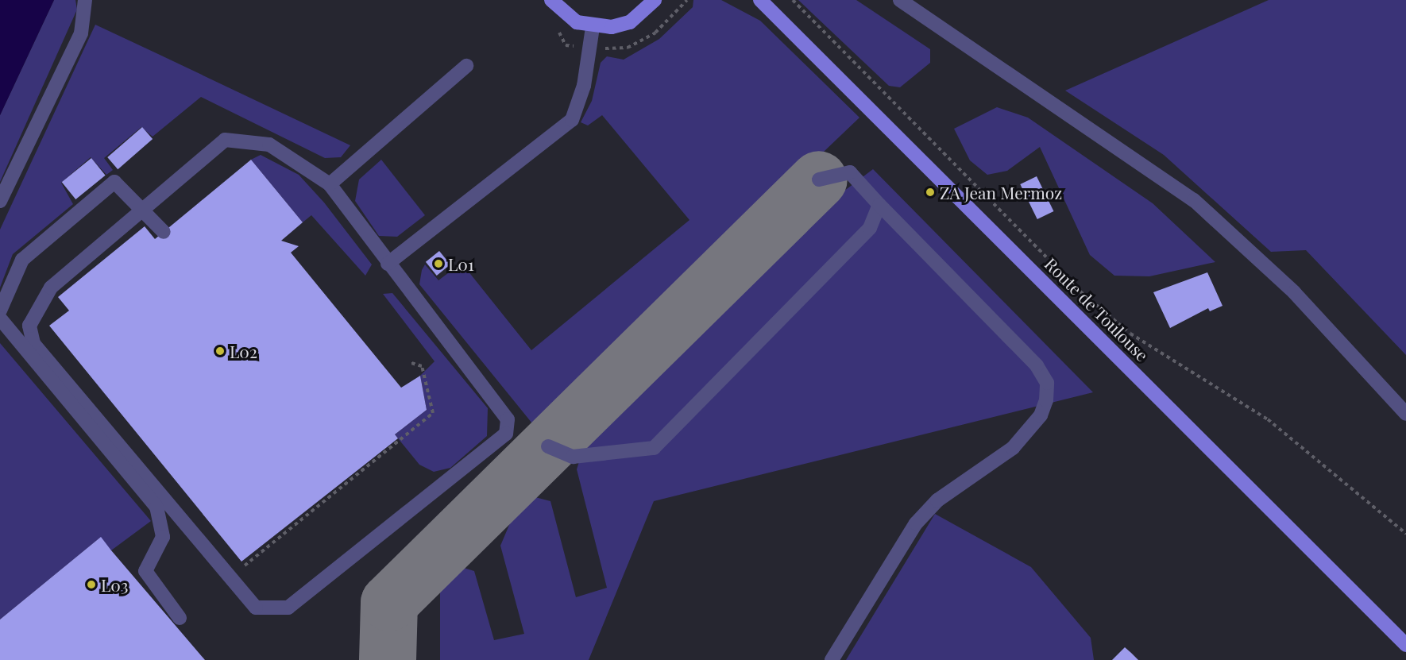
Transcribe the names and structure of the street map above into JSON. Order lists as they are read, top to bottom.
{
  "streets": {
    "main road": ["Route de Toulouse"]
  },
  "places": [
    "ZA Jean Mermoz",
    "L01",
    "L02",
    "L03"
  ]
}
